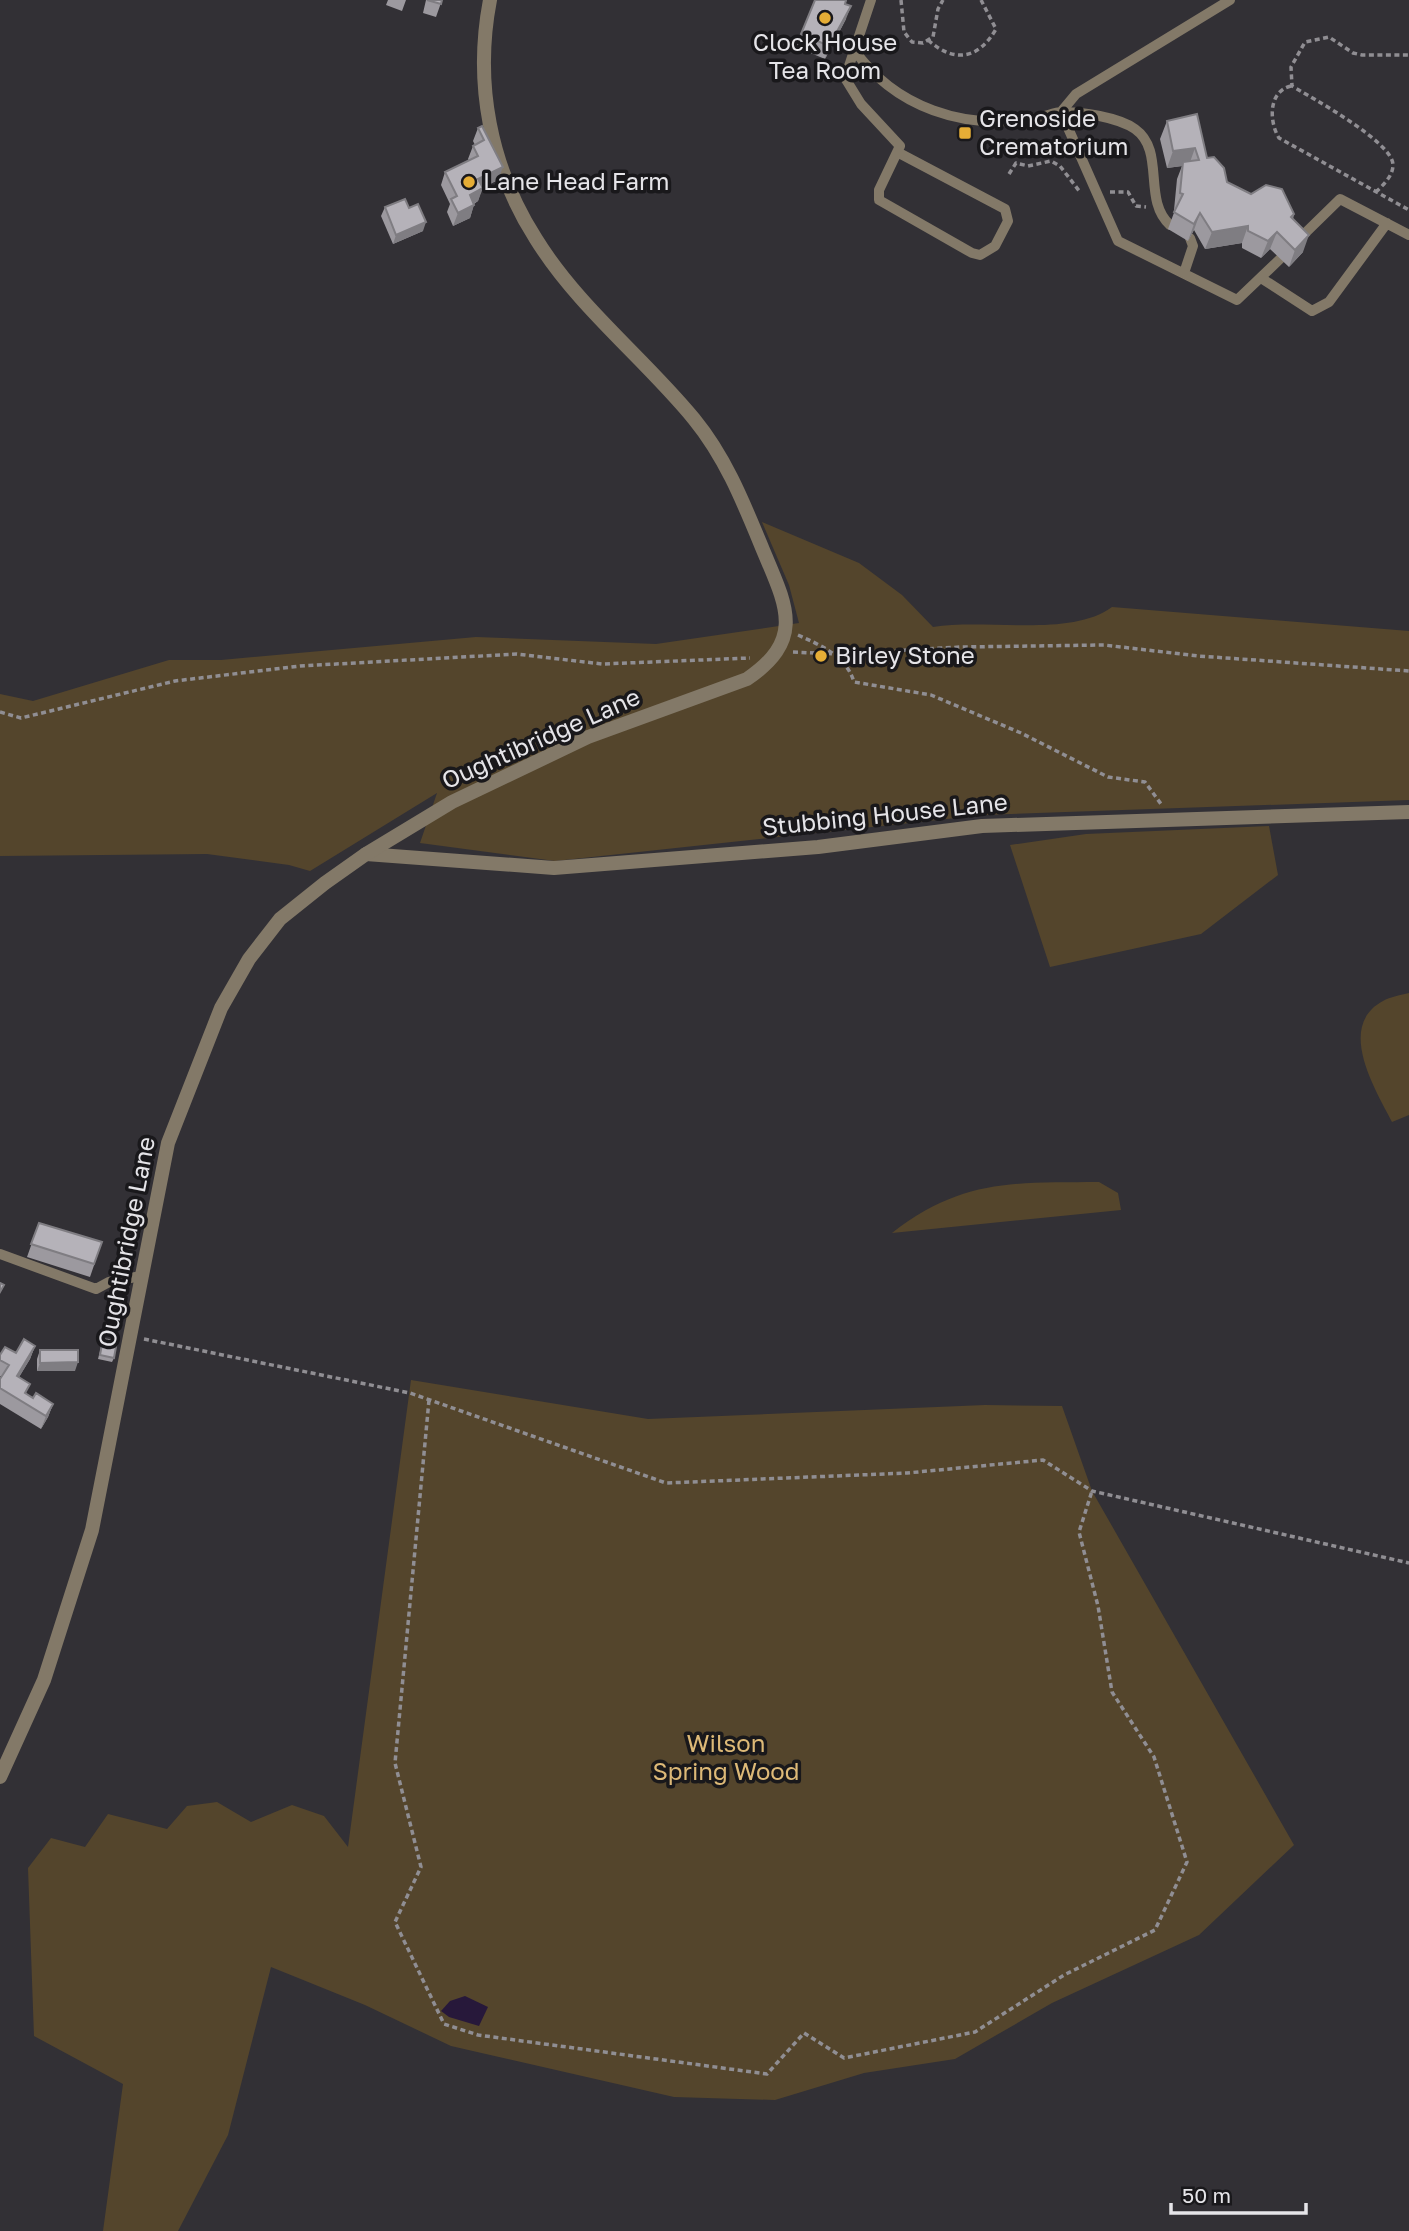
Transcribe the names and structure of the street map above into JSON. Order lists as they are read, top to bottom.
{
  "streets": {
    "street": ["Oughtibridge Lane", "Stubbing House Lane"]
  },
  "crossings": [
    ["Oughtibridge Lane", "Stubbing House Lane"]
  ],
  "parks": ["Wilson Spring Wood"],
  "places": {
    "other": ["Clock House Tea Room", "Lane Head Farm", "Birley Stone"],
    "transit": ["Grenoside Crematorium"]
  },
  "scale_bar": "50 m"
}
